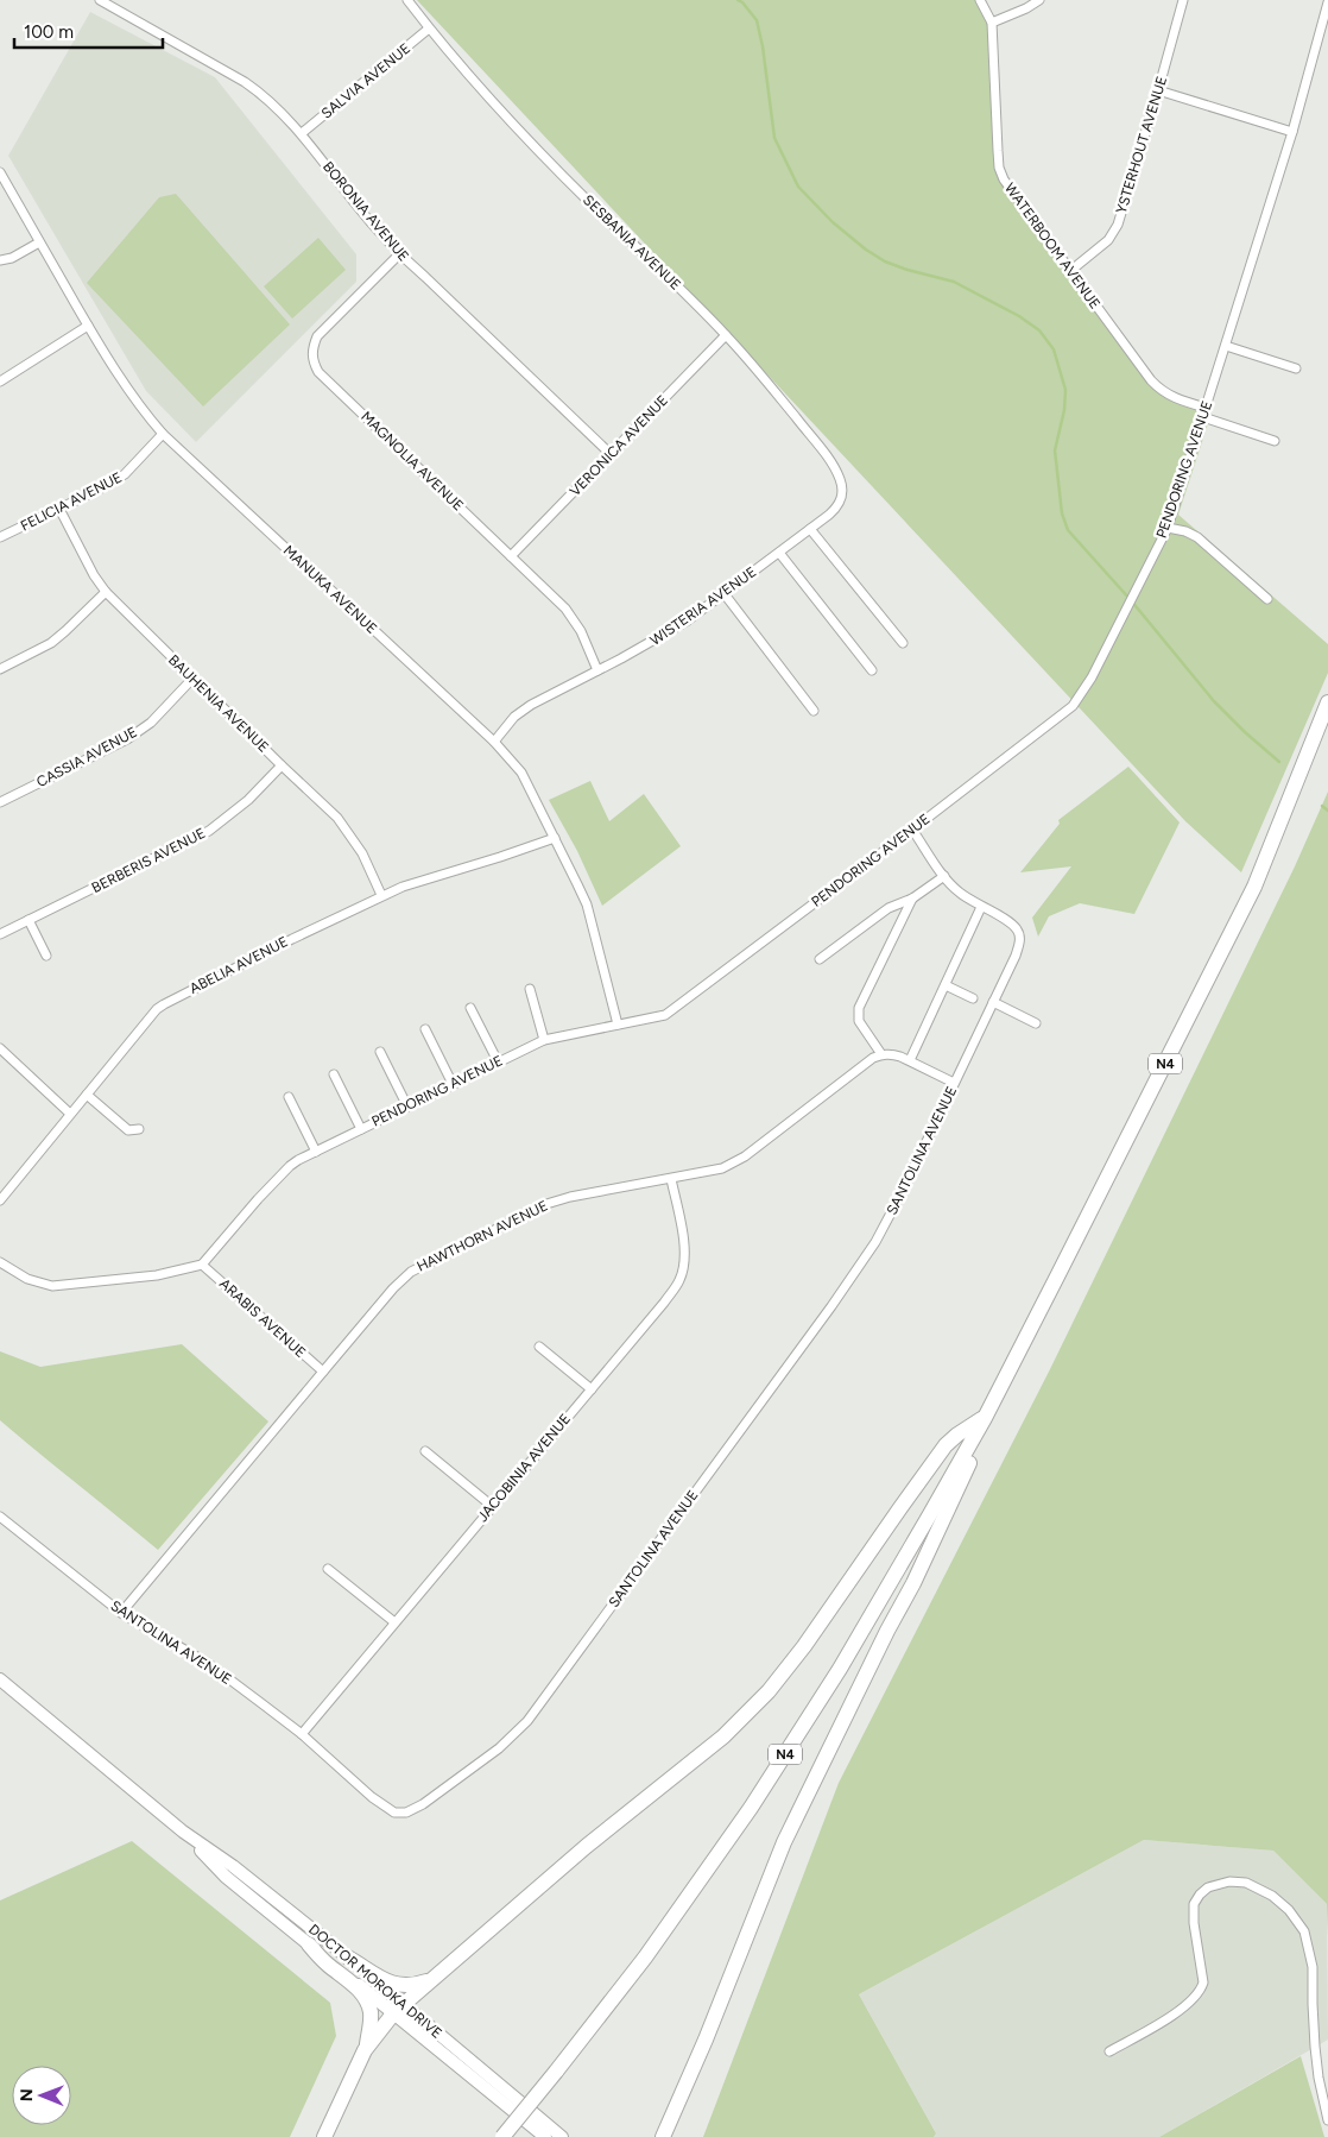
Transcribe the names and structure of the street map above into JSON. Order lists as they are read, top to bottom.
{
  "streets": {
    "highway": ["N4"],
    "main road": ["DOCTOR MOROKA DRIVE"],
    "street": [
      "SALVIA AVENUE",
      "YSTERHOUT AVENUE",
      "BORONIA AVENUE",
      "SESBANIA AVENUE",
      "WATERBOOM AVENUE",
      "VERONICA AVENUE",
      "MAGNOLIA AVENUE",
      "PENDORING AVENUE",
      "FELICIA AVENUE",
      "MANUKA AVENUE",
      "WISTERIA AVENUE",
      "BAUHENIA AVENUE",
      "CASSIA AVENUE",
      "BERBERIS AVENUE",
      "ABELIA AVENUE",
      "SANTOLINA AVENUE",
      "HAWTHORN AVENUE",
      "ARABIS AVENUE",
      "JACOBINIA AVENUE"
    ]
  },
  "crossings": [
    ["SALVIA AVENUE", "BORONIA AVENUE"],
    ["SALVIA AVENUE", "SESBANIA AVENUE"],
    ["YSTERHOUT AVENUE", "WATERBOOM AVENUE"],
    ["BORONIA AVENUE", "VERONICA AVENUE"],
    ["BORONIA AVENUE", "MAGNOLIA AVENUE"],
    ["SESBANIA AVENUE", "VERONICA AVENUE"],
    ["SESBANIA AVENUE", "WISTERIA AVENUE"],
    ["WATERBOOM AVENUE", "PENDORING AVENUE"],
    ["VERONICA AVENUE", "MAGNOLIA AVENUE"],
    ["MAGNOLIA AVENUE", "WISTERIA AVENUE"],
    ["PENDORING AVENUE", "MANUKA AVENUE"],
    ["PENDORING AVENUE", "SANTOLINA AVENUE"],
    ["PENDORING AVENUE", "ARABIS AVENUE"],
    ["FELICIA AVENUE", "MANUKA AVENUE"],
    ["FELICIA AVENUE", "BAUHENIA AVENUE"],
    ["MANUKA AVENUE", "WISTERIA AVENUE"],
    ["MANUKA AVENUE", "ABELIA AVENUE"],
    ["BAUHENIA AVENUE", "CASSIA AVENUE"],
    ["BAUHENIA AVENUE", "BERBERIS AVENUE"],
    ["BAUHENIA AVENUE", "ABELIA AVENUE"],
    ["SANTOLINA AVENUE", "HAWTHORN AVENUE"],
    ["SANTOLINA AVENUE", "JACOBINIA AVENUE"],
    ["HAWTHORN AVENUE", "ARABIS AVENUE"],
    ["HAWTHORN AVENUE", "JACOBINIA AVENUE"]
  ],
  "scale_bar": "100 m",
  "north": "left"
}
